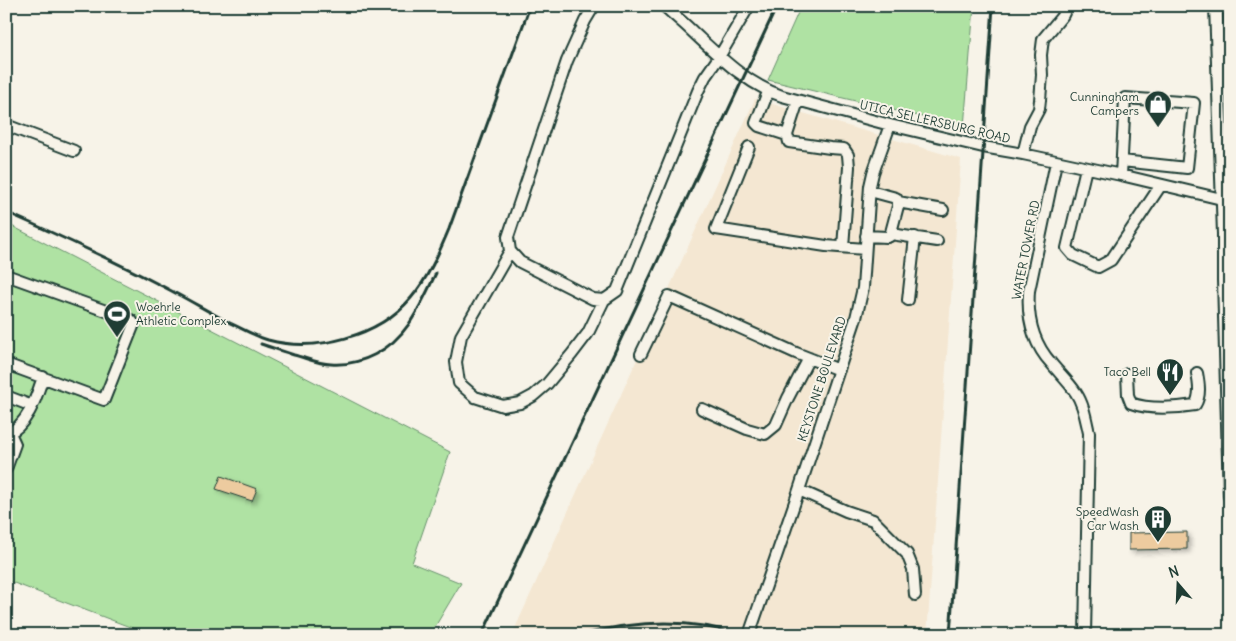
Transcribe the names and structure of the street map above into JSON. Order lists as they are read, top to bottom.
{
  "streets": {
    "street": ["UTICA SELLERSBURG ROAD", "WATER TOWER RD", "KEYSTONE BOULEVARD"]
  },
  "crossings": [
    ["UTICA SELLERSBURG ROAD", "WATER TOWER RD"],
    ["UTICA SELLERSBURG ROAD", "KEYSTONE BOULEVARD"]
  ],
  "places": {
    "shop": ["Cunningham Campers"],
    "sports": ["Woehrle Athletic Complex"],
    "restaurant": ["Taco Bell"],
    "building": ["SpeedWash Car Wash"]
  },
  "north": "top"
}
